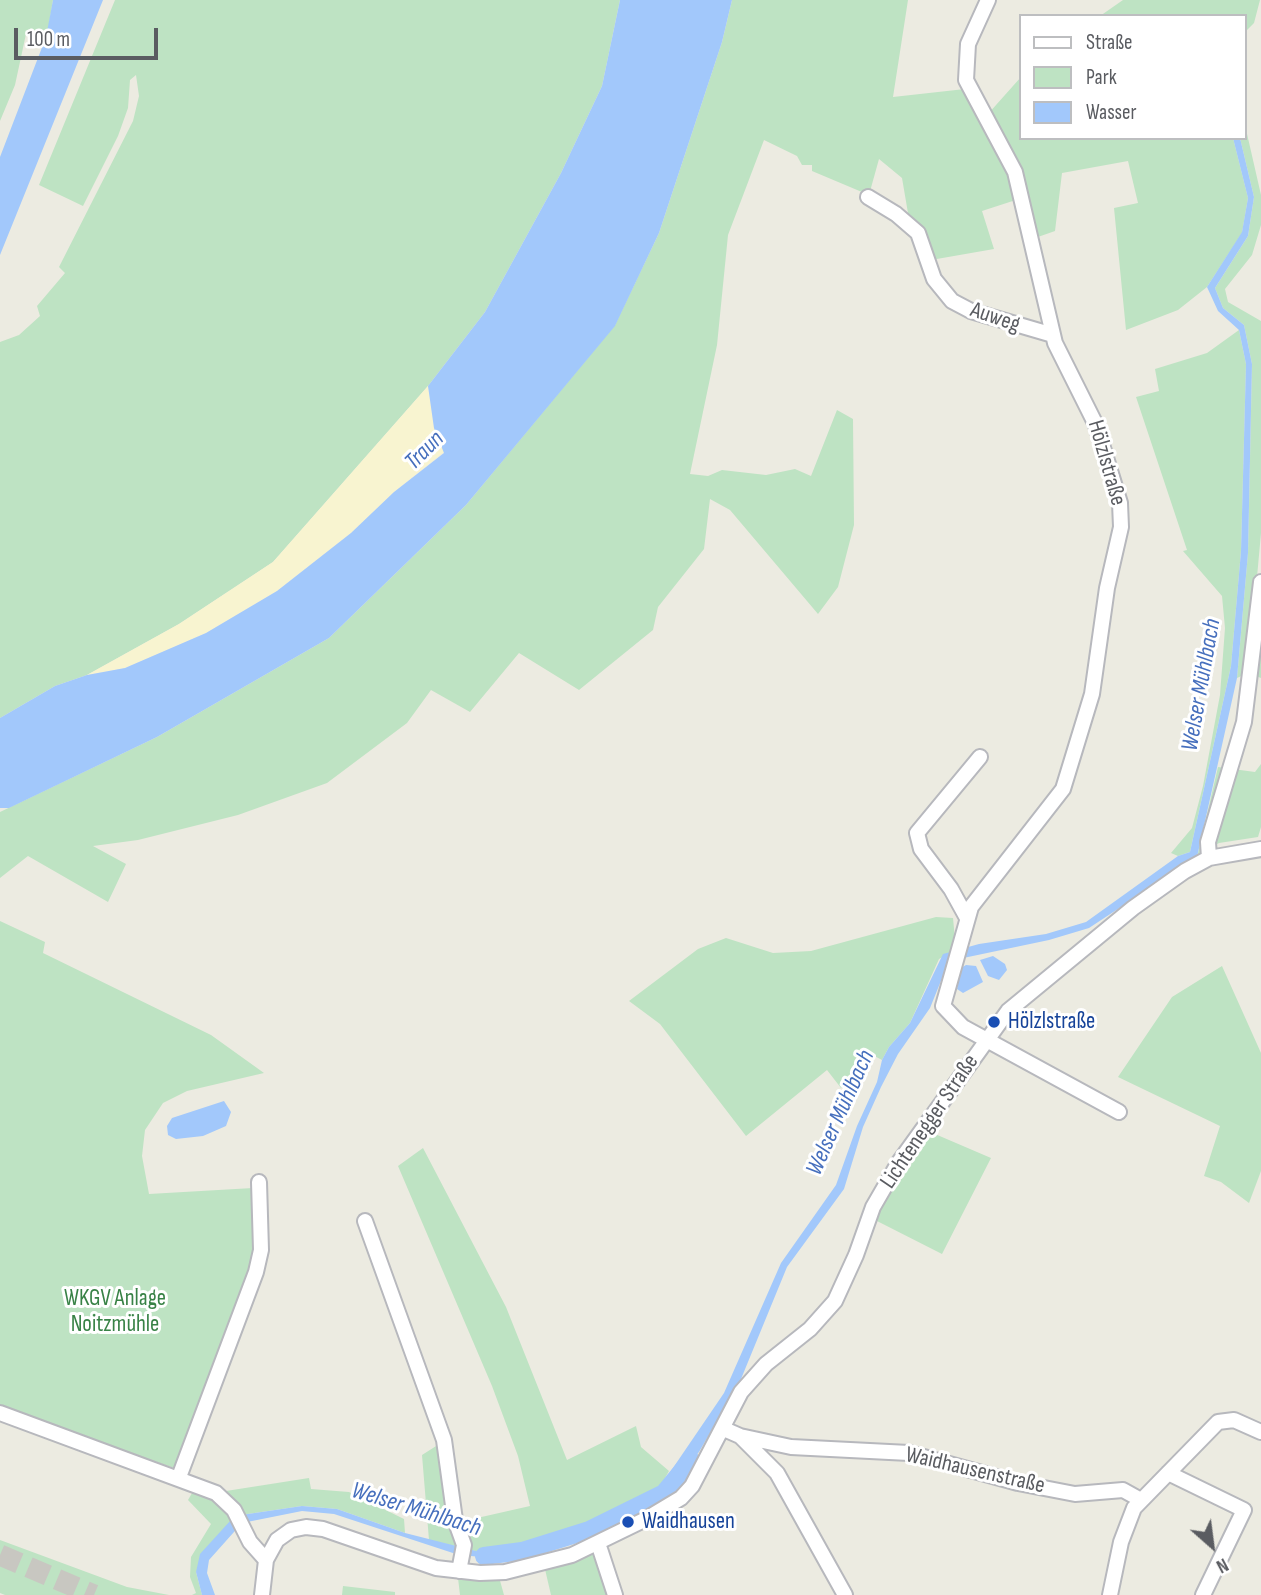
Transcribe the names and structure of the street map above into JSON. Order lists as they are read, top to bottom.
{
  "streets": {
    "street": [
      "Auweg",
      "Hölzlstraße",
      "Lichtenegger Straße",
      "Waidhausenstraße"
    ]
  },
  "crossings": [
    ["Auweg", "Hölzlstraße"],
    ["Hölzlstraße", "Lichtenegger Straße"],
    ["Lichtenegger Straße", "Waidhausenstraße"]
  ],
  "water": ["Traun", "Welser Mühlbach"],
  "parks": ["WKGV Anlage Noitzmühle"],
  "places": ["Hölzlstraße", "Waidhausen"],
  "legend": ["Straße", "Park", "Wasser"],
  "scale_bar": "100 m",
  "north": "bottom right"
}
